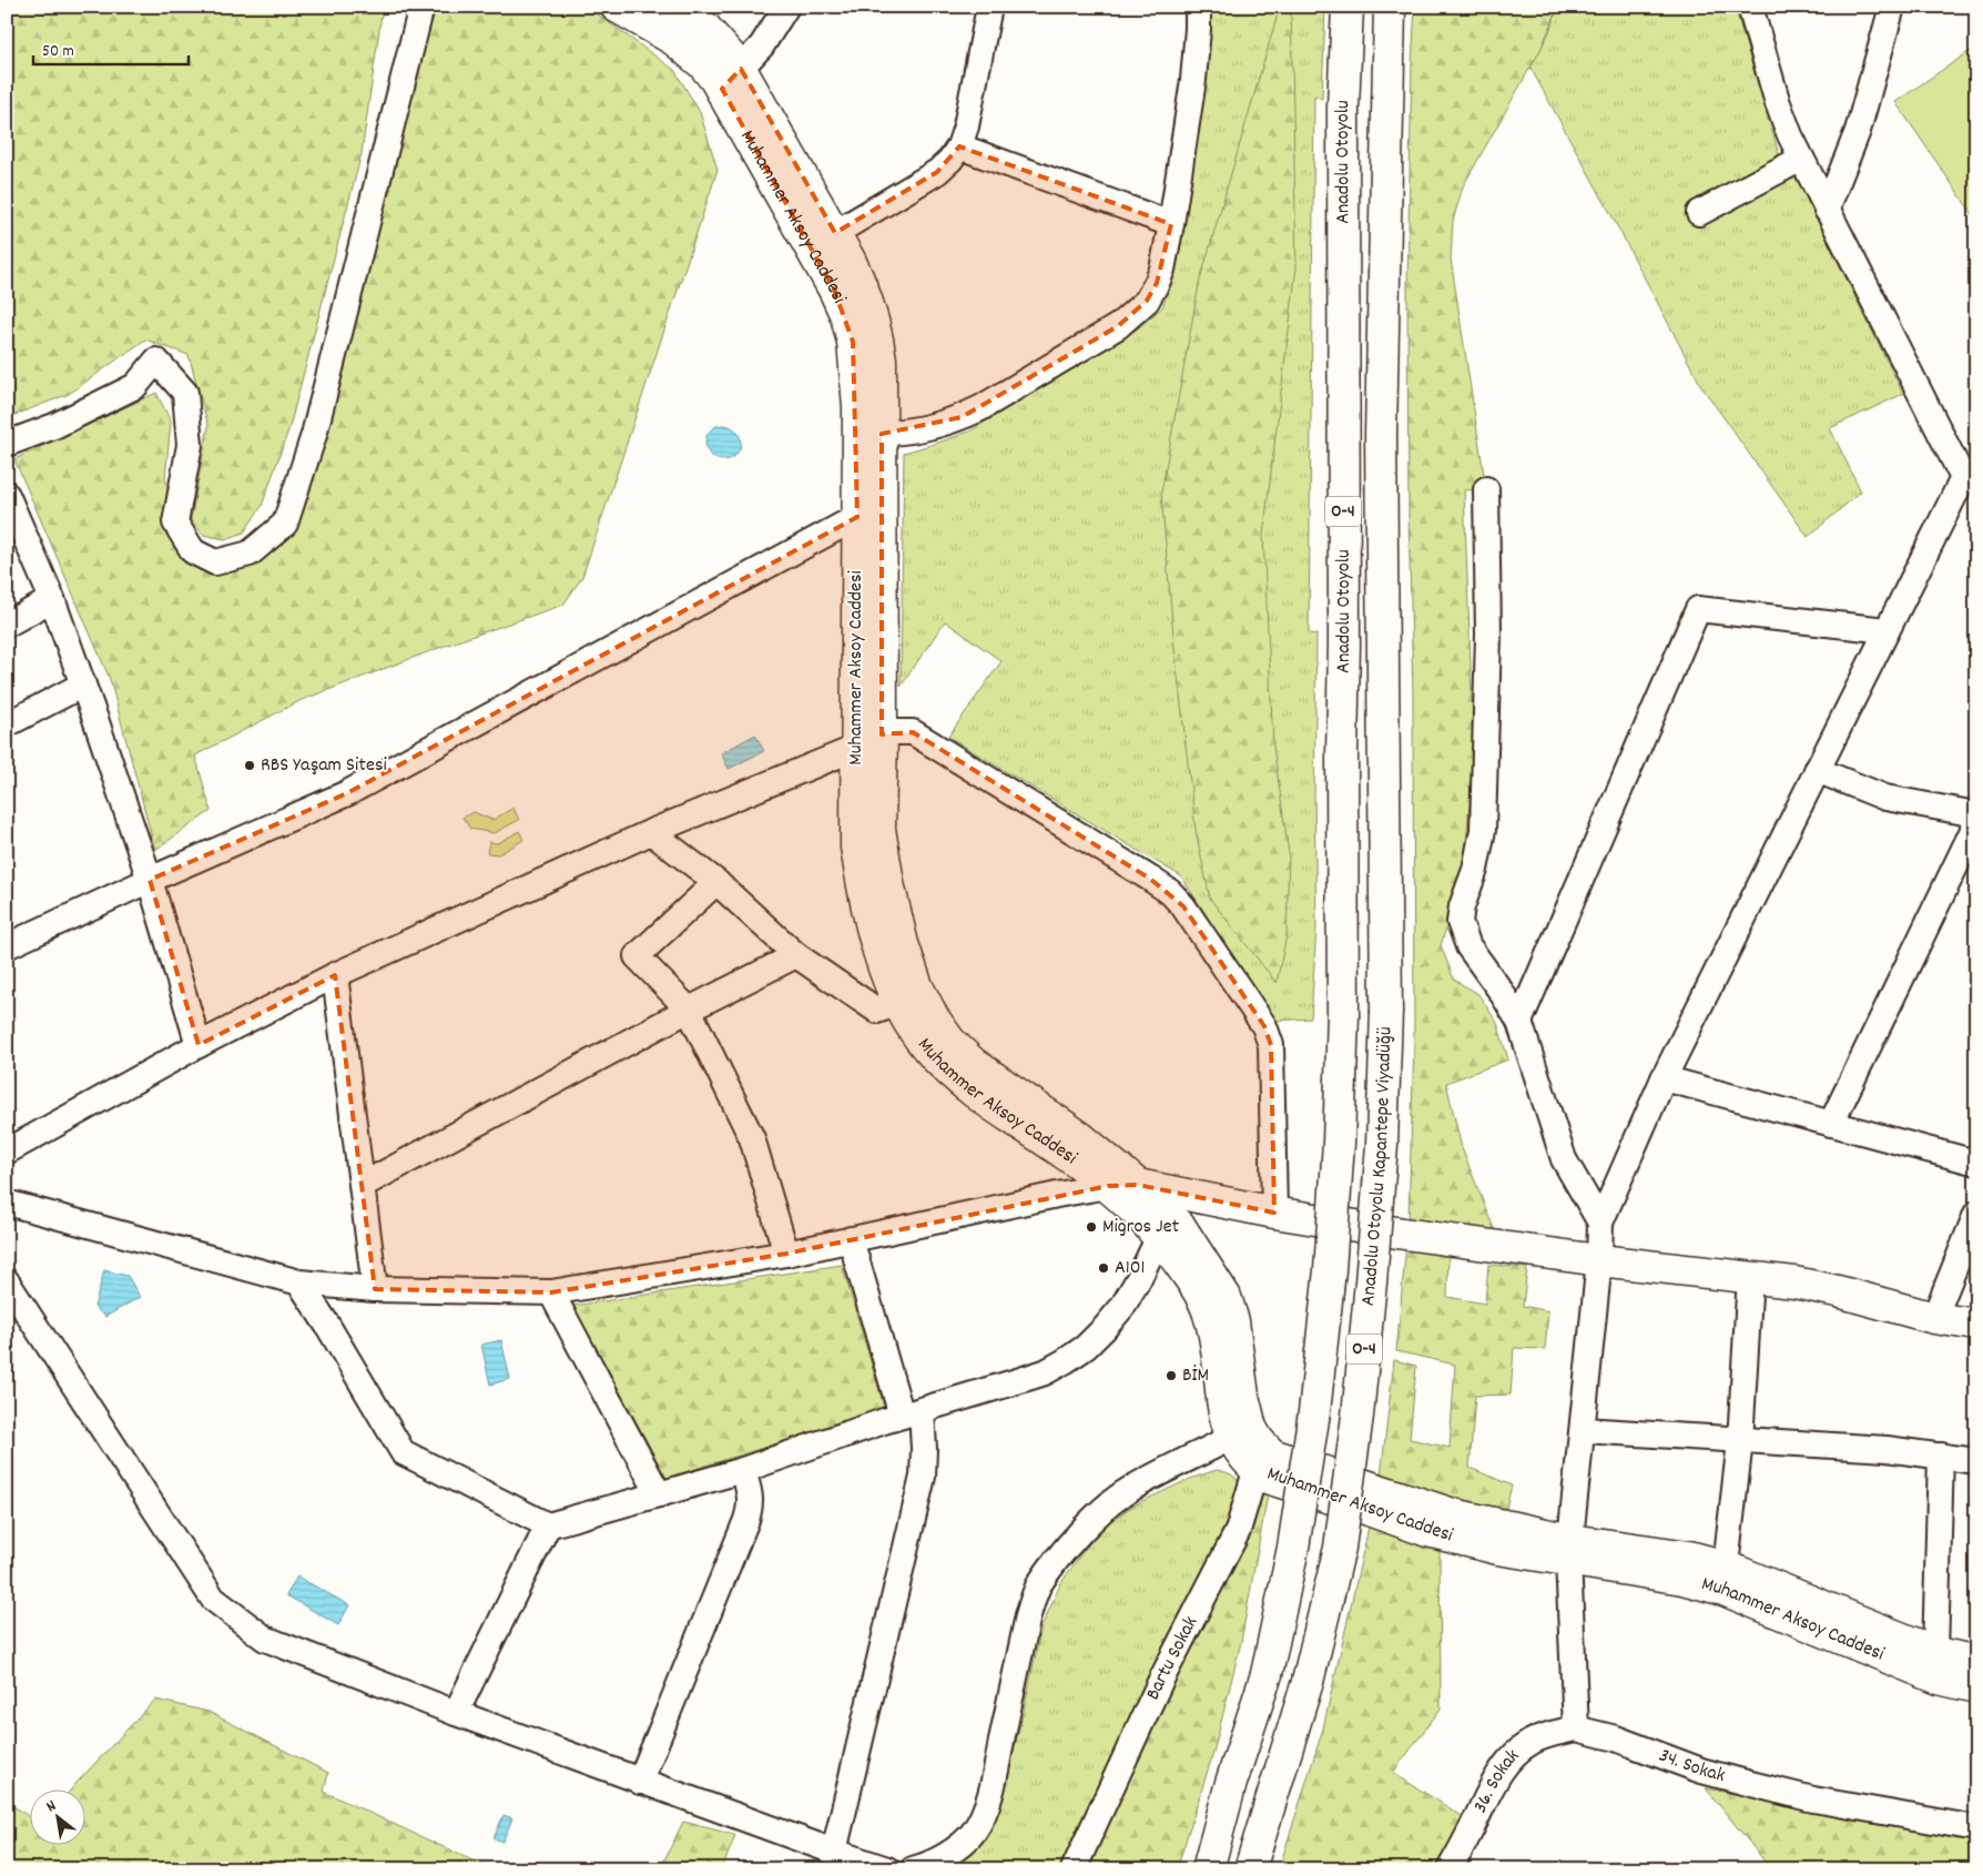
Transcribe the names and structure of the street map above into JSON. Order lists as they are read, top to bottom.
{
  "streets": {
    "main road": [
      "Anadolu Otoyolu",
      "Muhammer Aksoy Caddesi",
      "O-4",
      "Anadolu Otoyolu Kapantepe Viyadüğü"
    ],
    "street": ["Bartu Sokak", "34. Sokak", "36. Sokak"]
  },
  "crossings": [
    ["Anadolu Otoyolu", "Anadolu Otoyolu Kapantepe Viyadüğü"],
    ["Muhammer Aksoy Caddesi", "Bartu Sokak"],
    ["34. Sokak", "36. Sokak"]
  ],
  "places": [
    "RBS Yaşam Sitesi",
    "Migros Jet",
    "A101",
    "BİM"
  ],
  "scale_bar": "50 m",
  "north": "top left"
}
